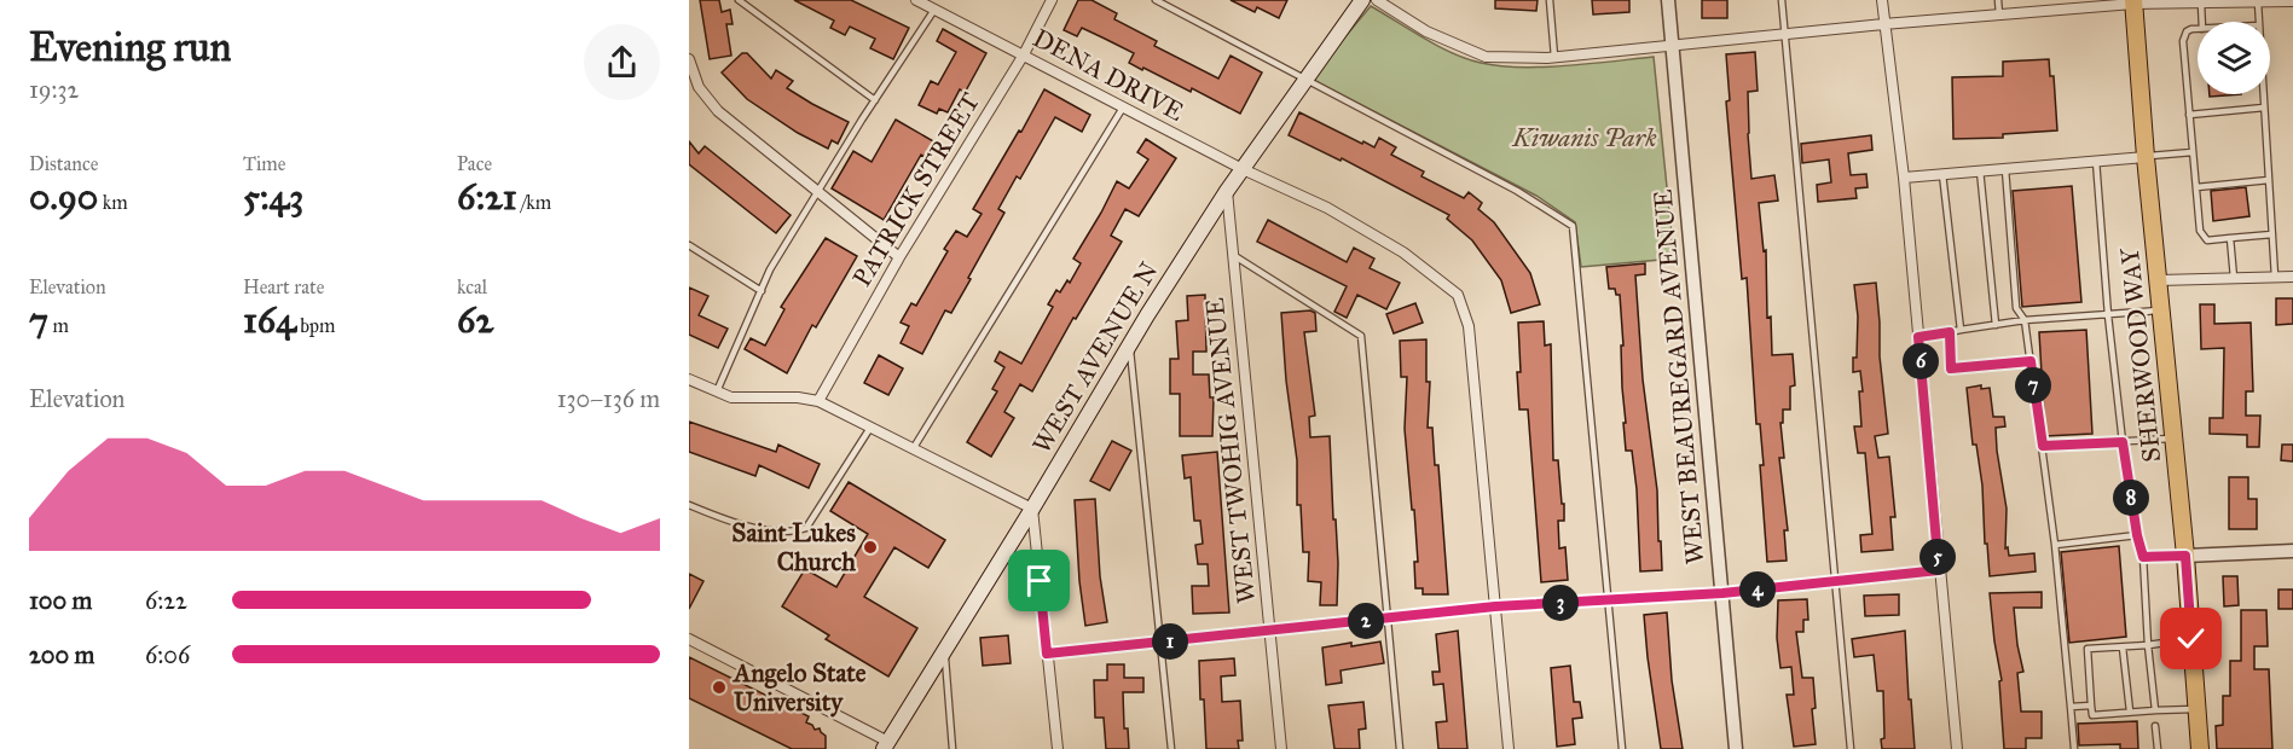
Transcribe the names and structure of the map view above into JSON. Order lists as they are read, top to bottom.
{
  "streets": {
    "main road": ["SHERWOOD WAY", "WEST AVENUE N"],
    "street": [
      "DENA DRIVE",
      "PATRICK STREET",
      "WEST BEAUREGARD AVENUE",
      "WEST TWOHIG AVENUE"
    ]
  },
  "crossings": [
    ["DENA DRIVE", "PATRICK STREET"],
    ["DENA DRIVE", "WEST AVENUE N"],
    ["WEST AVENUE N", "WEST TWOHIG AVENUE"]
  ],
  "parks": ["Kiwanis Park"],
  "places": ["Saint Lukes Church", "Angelo State University"],
  "page": {
    "heading": ["Evening run", "19:32"],
    "stats": [
      ["Distance", "0.90 km"],
      ["Time", "5:43"],
      ["Pace", "6:21 /km"],
      ["Elevation", "7 m"],
      ["Heart rate", "164 bpm"],
      ["kcal", "62"]
    ],
    "pins": [
      "6",
      "7",
      "8",
      "5",
      "4",
      "3",
      "2",
      "1"
    ],
    "chart": ["Elevation", "130–136 m"],
    "list": [
      {
        "name": "100 m",
        "note": "6:22"
      },
      {
        "name": "200 m",
        "note": "6:06"
      }
    ]
  }
}
